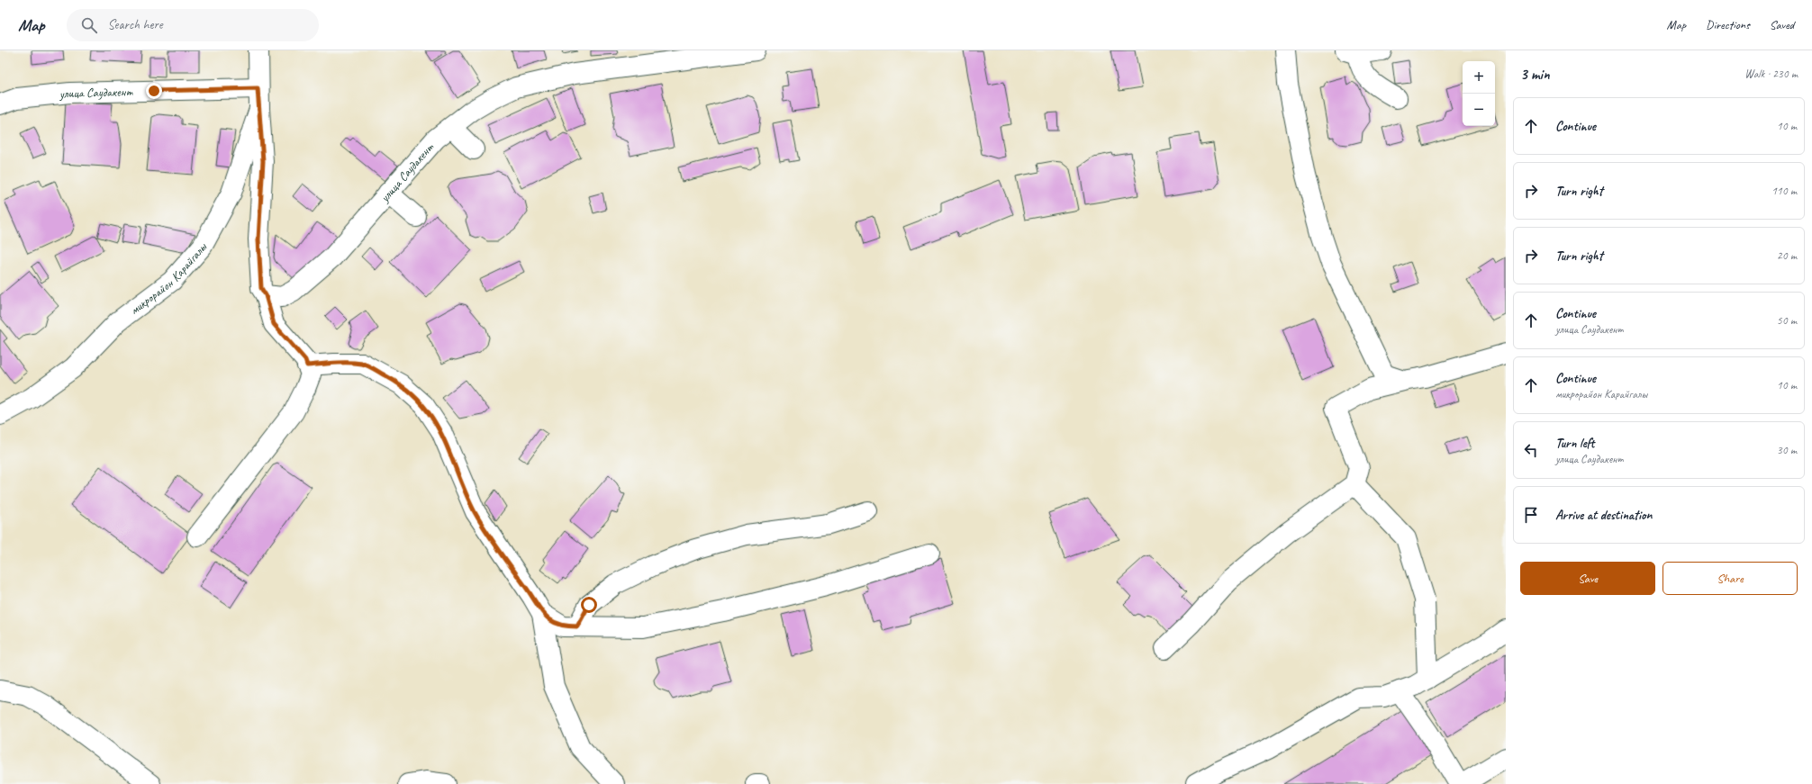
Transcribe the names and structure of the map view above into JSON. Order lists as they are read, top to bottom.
{
  "streets": {
    "street": ["улица Саудакент", "микрорайон Карайгалы"]
  },
  "crossings": [
    ["улица Саудакент", "микрорайон Карайгалы"]
  ],
  "page": {
    "header": "Map",
    "search": "Search here",
    "nav": ["Map", "Directions", "Saved"],
    "heading": ["3 min", "Walk · 230 m"],
    "map_buttons": ["+", "−"],
    "list": [
      ["Continue", "10 m"],
      ["Turn right", "110 m"],
      ["Turn right", "20 m"],
      ["Continue", "улица Саудакент", "50 m"],
      ["Continue", "микрорайон Карайгалы", "10 m"],
      ["Turn left", "улица Саудакент", "30 m"],
      "Arrive at destination"
    ],
    "buttons": ["Save", "Share"]
  }
}
